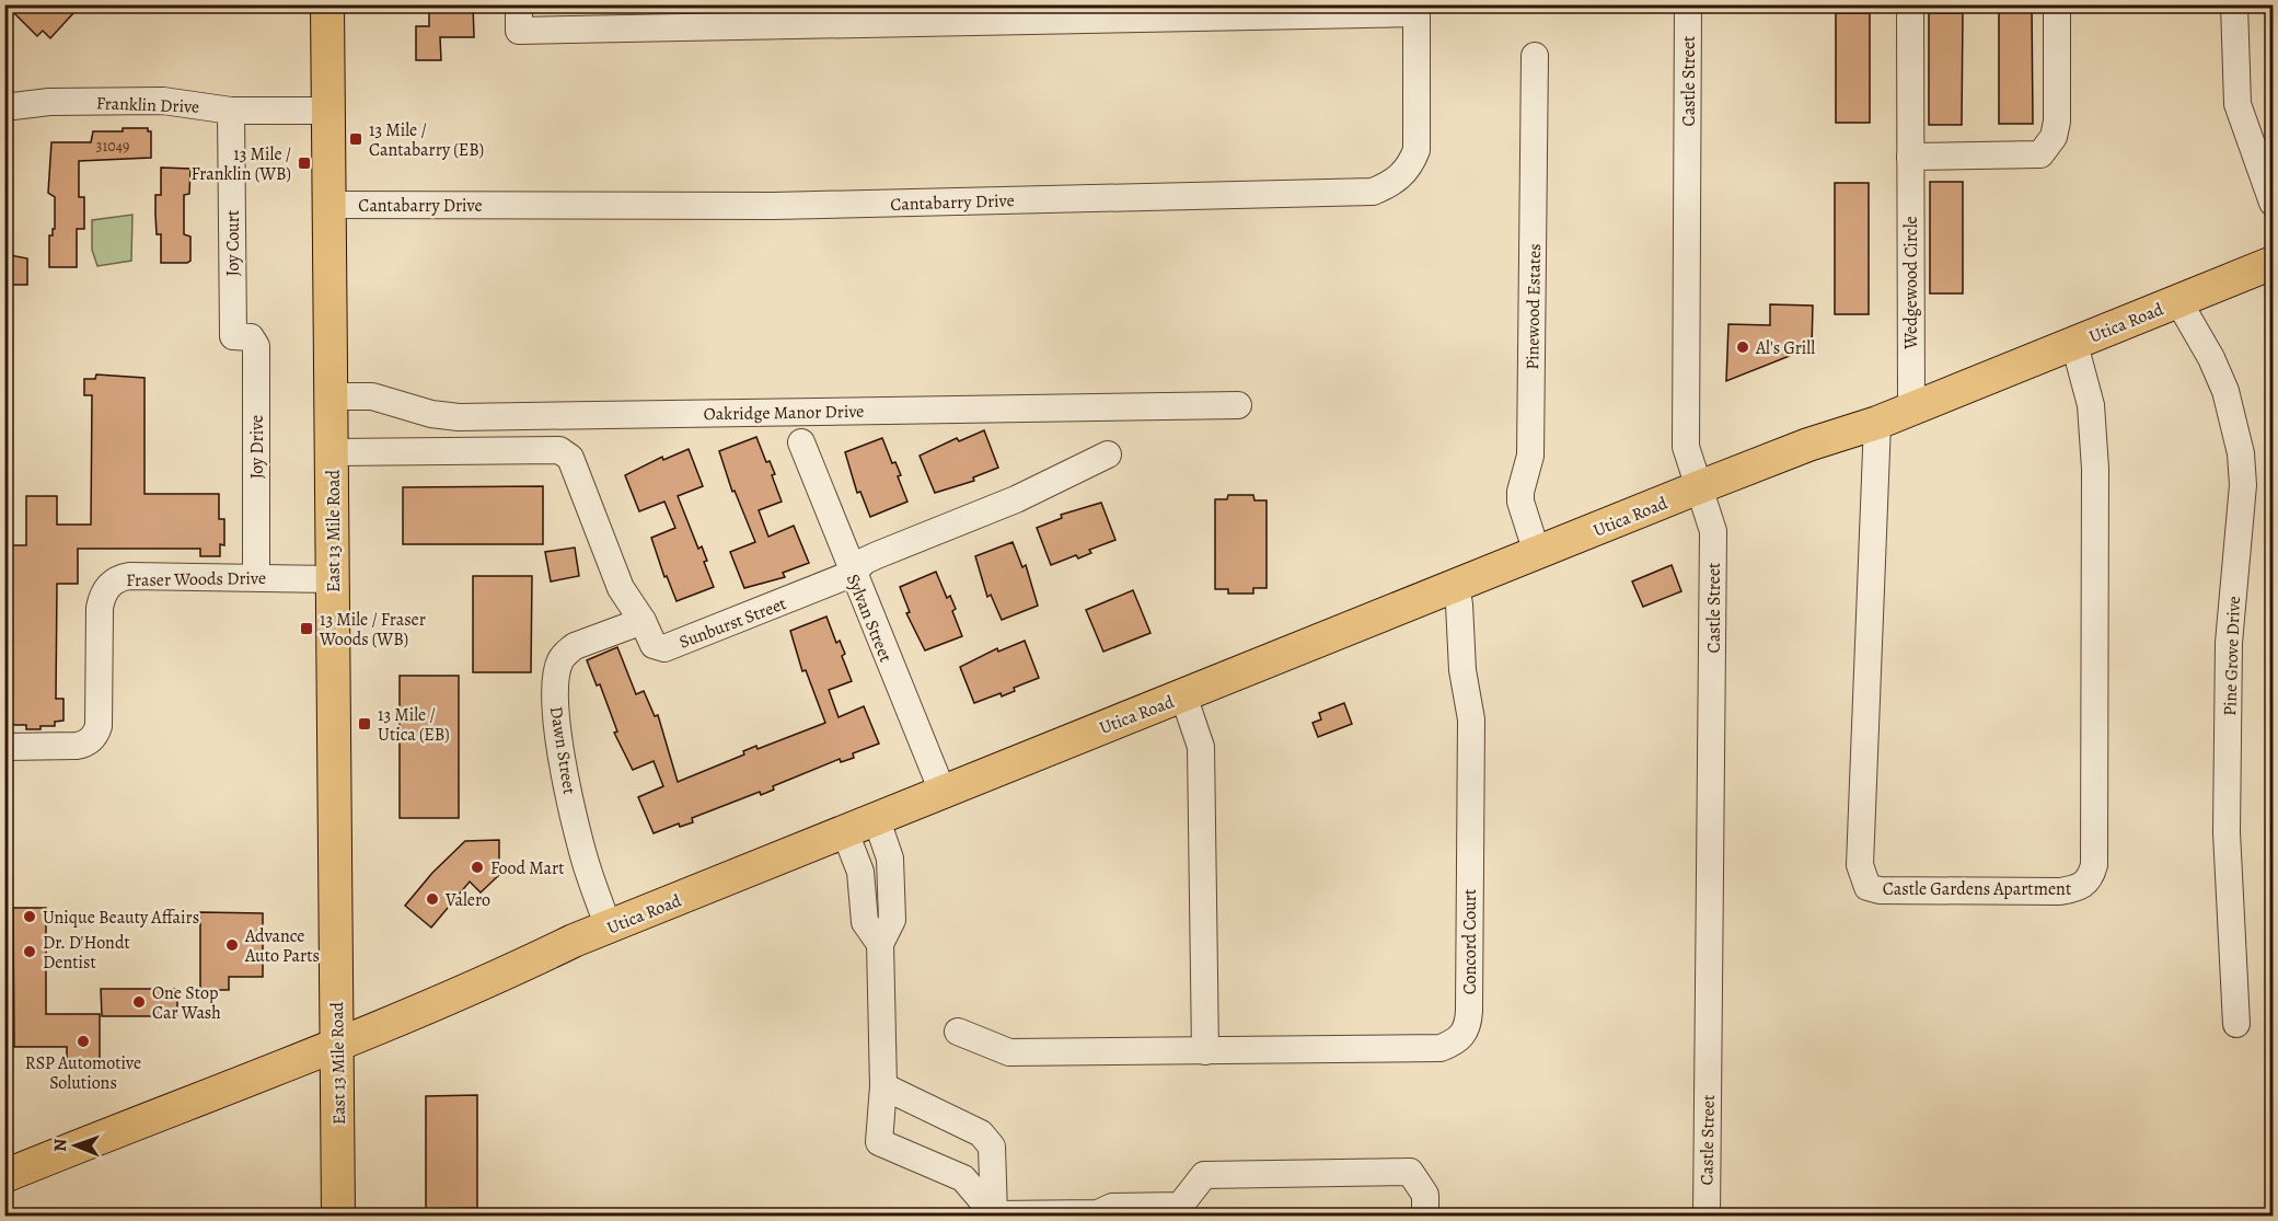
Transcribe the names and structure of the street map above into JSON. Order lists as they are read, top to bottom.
{
  "streets": {
    "main road": ["Utica Road", "East 13 Mile Road"],
    "street": [
      "Castle Street",
      "Franklin Drive",
      "Cantabarry Drive",
      "Joy Court",
      "Wedgewood Circle",
      "Pinewood Estates",
      "Oakridge Manor Drive",
      "Joy Drive",
      "Fraser Woods Drive",
      "Sylvan Street",
      "Sunburst Street",
      "Pine Grove Drive",
      "Dawn Street",
      "Castle Gardens Apartment",
      "Concord Court"
    ]
  },
  "crossings": [
    ["Castle Street", "Utica Road"],
    ["Franklin Drive", "Joy Court"],
    ["Franklin Drive", "East 13 Mile Road"],
    ["Cantabarry Drive", "East 13 Mile Road"],
    ["Joy Court", "Joy Drive"],
    ["Wedgewood Circle", "Utica Road"],
    ["Pinewood Estates", "Utica Road"],
    ["Utica Road", "East 13 Mile Road"],
    ["Utica Road", "Sylvan Street"],
    ["Utica Road", "Pine Grove Drive"],
    ["Utica Road", "Dawn Street"],
    ["Utica Road", "Castle Gardens Apartment"],
    ["Utica Road", "Concord Court"],
    ["Oakridge Manor Drive", "East 13 Mile Road"],
    ["Joy Drive", "Fraser Woods Drive"],
    ["East 13 Mile Road", "Fraser Woods Drive"],
    ["East 13 Mile Road", "Sunburst Street"],
    ["Sylvan Street", "Sunburst Street"],
    ["Sunburst Street", "Dawn Street"]
  ],
  "places": {
    "transit": [
      "13 Mile / Cantabarry (EB)",
      "13 Mile / Franklin (WB)",
      "13 Mile / Fraser Woods (WB)",
      "13 Mile / Utica (EB)"
    ],
    "other": [
      "Al's Grill",
      "Food Mart",
      "Valero",
      "Unique Beauty Affairs",
      "Advance Auto Parts",
      "Dr. D'Hondt Dentist",
      "One Stop Car Wash",
      "RSP Automotive Solutions"
    ]
  },
  "house_numbers": ["31049"],
  "north": "left"
}
